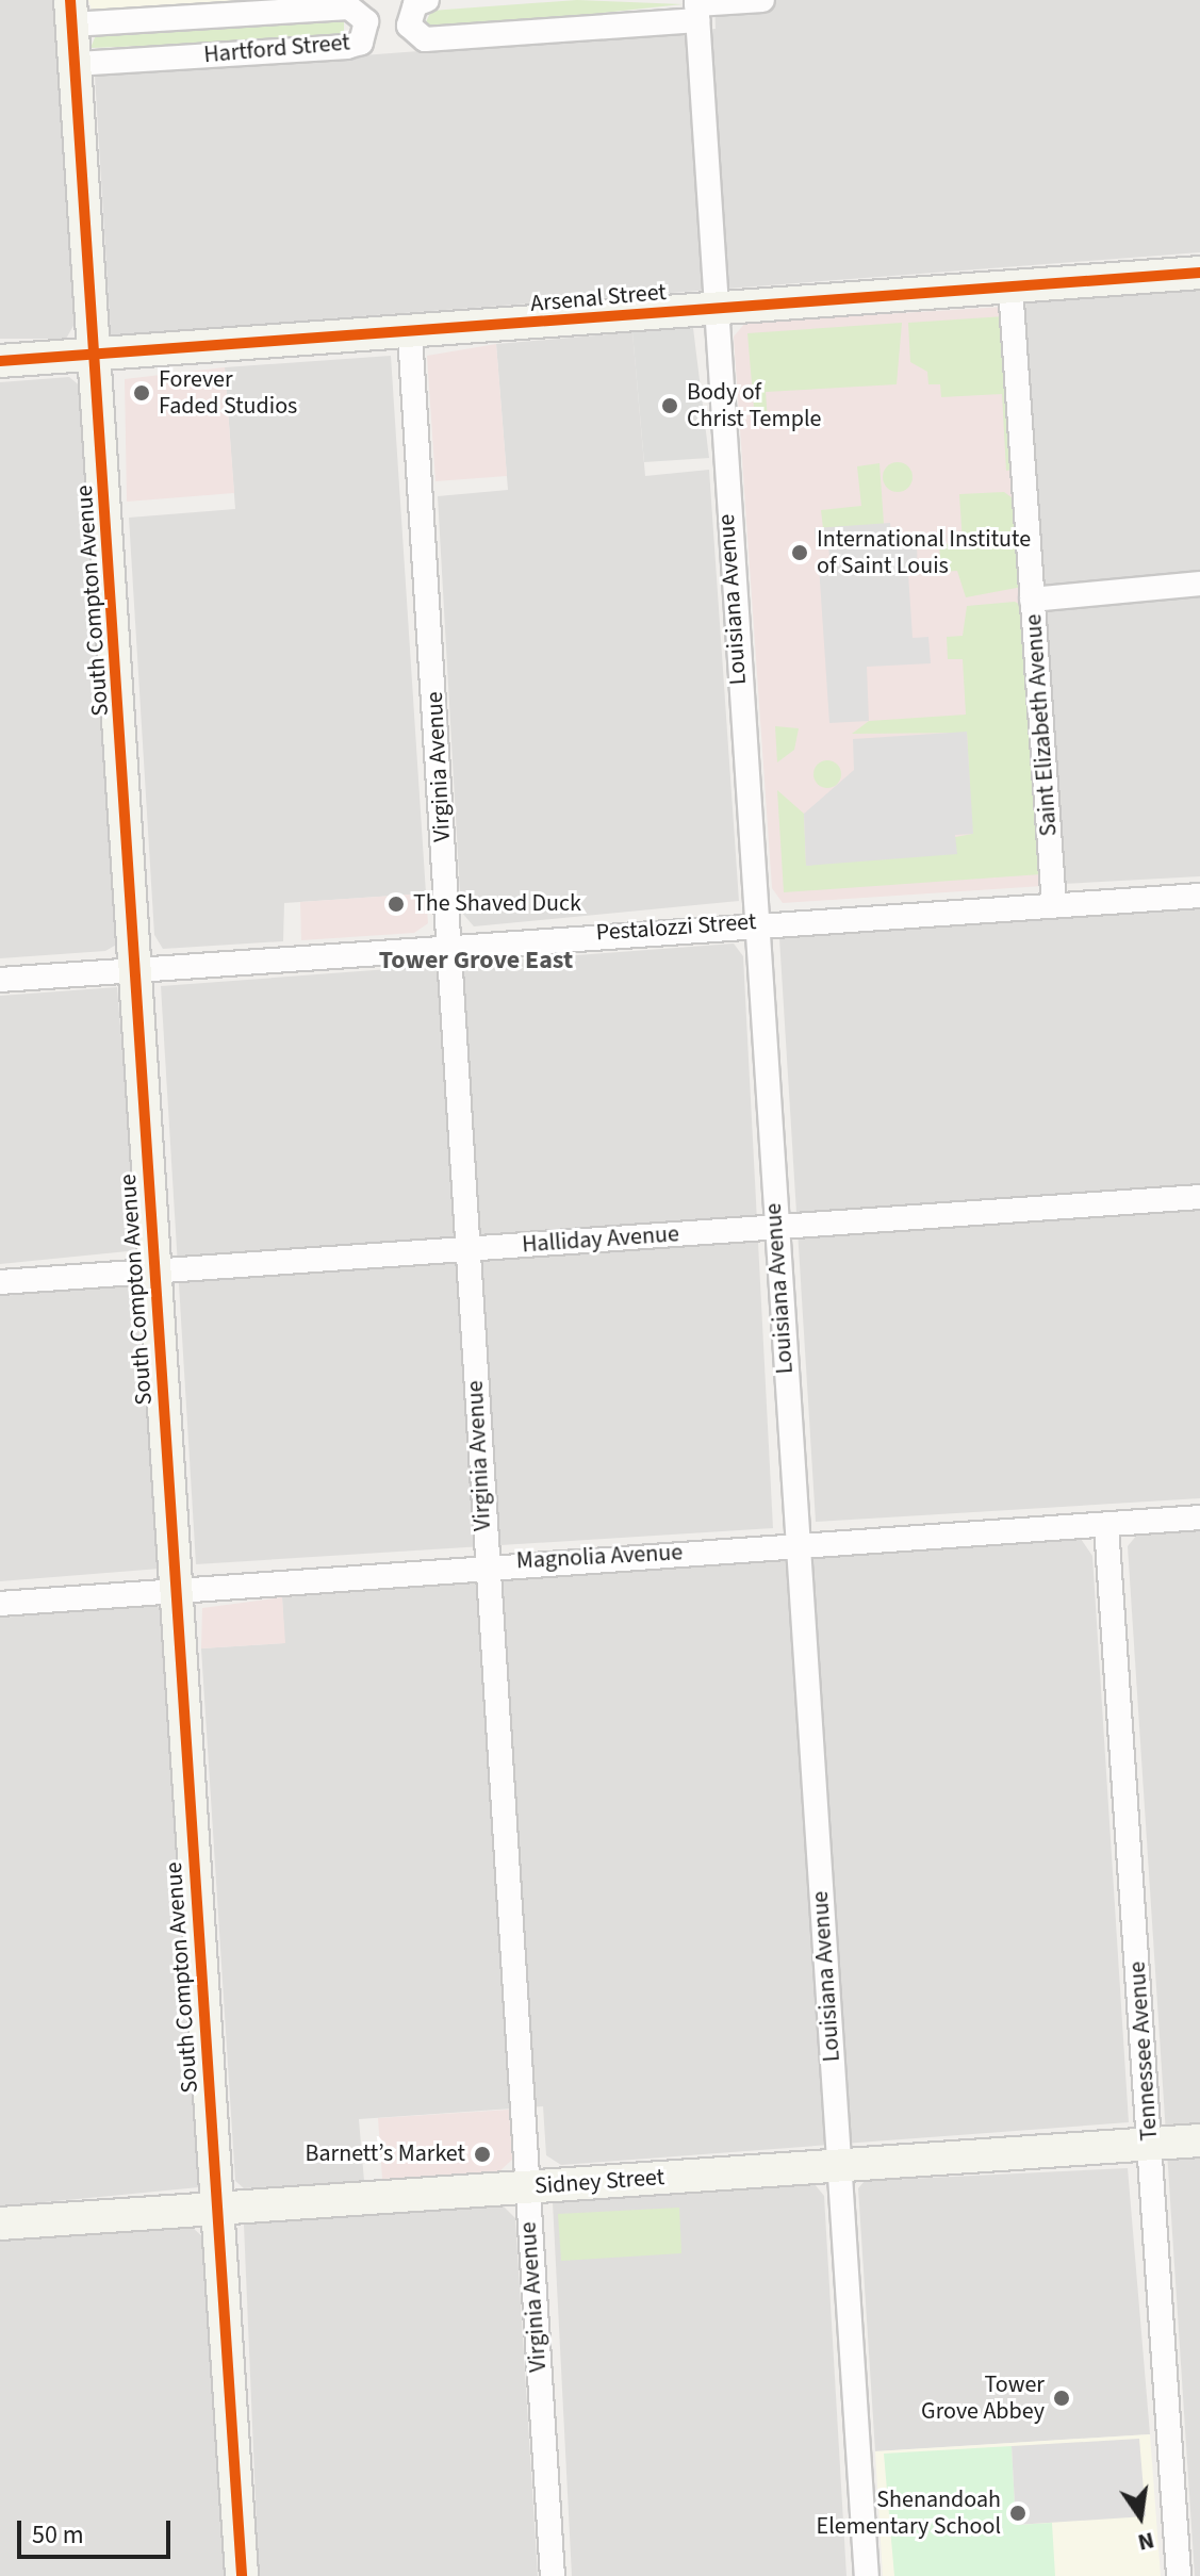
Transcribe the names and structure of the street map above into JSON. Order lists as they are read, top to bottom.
{
  "streets": {
    "main road": ["Arsenal Street", "South Compton Avenue", "Sidney Street"],
    "street": [
      "Hartford Street",
      "Louisiana Avenue",
      "Saint Elizabeth Avenue",
      "Virginia Avenue",
      "Pestalozzi Street",
      "Halliday Avenue",
      "Magnolia Avenue",
      "Tennessee Avenue"
    ]
  },
  "crossings": [
    ["Hartford Street", "South Compton Avenue"],
    ["Arsenal Street", "Louisiana Avenue"],
    ["Arsenal Street", "South Compton Avenue"],
    ["Arsenal Street", "Saint Elizabeth Avenue"],
    ["Arsenal Street", "Virginia Avenue"],
    ["Louisiana Avenue", "Pestalozzi Street"],
    ["Louisiana Avenue", "Halliday Avenue"],
    ["Louisiana Avenue", "Magnolia Avenue"],
    ["Louisiana Avenue", "Sidney Street"],
    ["South Compton Avenue", "Pestalozzi Street"],
    ["South Compton Avenue", "Halliday Avenue"],
    ["South Compton Avenue", "Magnolia Avenue"],
    ["South Compton Avenue", "Sidney Street"],
    ["Saint Elizabeth Avenue", "Pestalozzi Street"],
    ["Virginia Avenue", "Pestalozzi Street"],
    ["Virginia Avenue", "Halliday Avenue"],
    ["Virginia Avenue", "Magnolia Avenue"],
    ["Virginia Avenue", "Sidney Street"],
    ["Magnolia Avenue", "Tennessee Avenue"],
    ["Tennessee Avenue", "Sidney Street"]
  ],
  "districts": ["Tower Grove East"],
  "places": [
    "Forever Faded Studios",
    "Body of Christ Temple",
    "International Institute of Saint Louis",
    "The Shaved Duck",
    "Barnett’s Market",
    "Tower Grove Abbey",
    "Shenandoah Elementary School"
  ],
  "scale_bar": "50 m",
  "north": "bottom"
}
